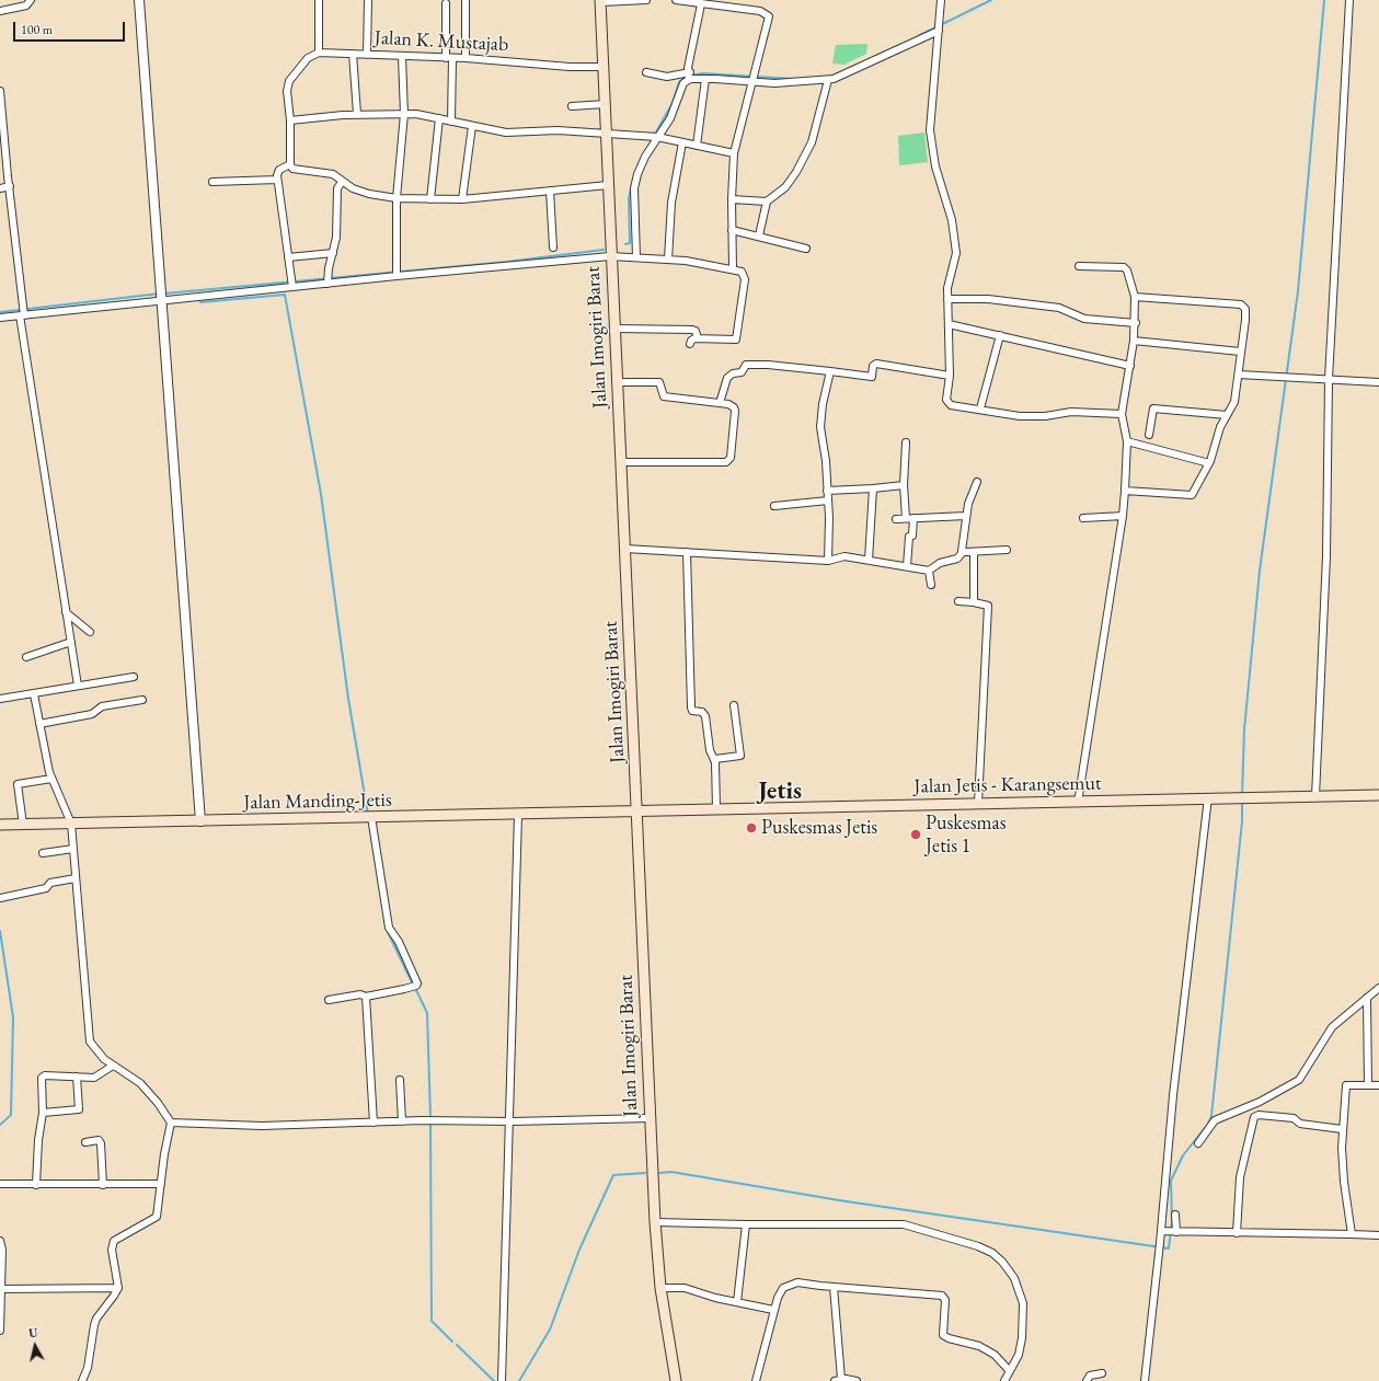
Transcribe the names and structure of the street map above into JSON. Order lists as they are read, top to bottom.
{
  "streets": {
    "main road": ["Jalan Imogiri Barat", "Jalan Jetis - Karangsemut", "Jalan Manding-Jetis"],
    "street": ["Jalan K. Mustajab"]
  },
  "crossings": [
    ["Jalan K. Mustajab", "Jalan Imogiri Barat"],
    ["Jalan Imogiri Barat", "Jalan Jetis - Karangsemut"],
    ["Jalan Imogiri Barat", "Jalan Manding-Jetis"],
    ["Jalan Jetis - Karangsemut", "Jalan Manding-Jetis"]
  ],
  "districts": ["Jetis"],
  "places": ["Puskesmas Jetis", "Puskesmas Jetis 1"],
  "scale_bar": "100 m",
  "north": "top"
}
